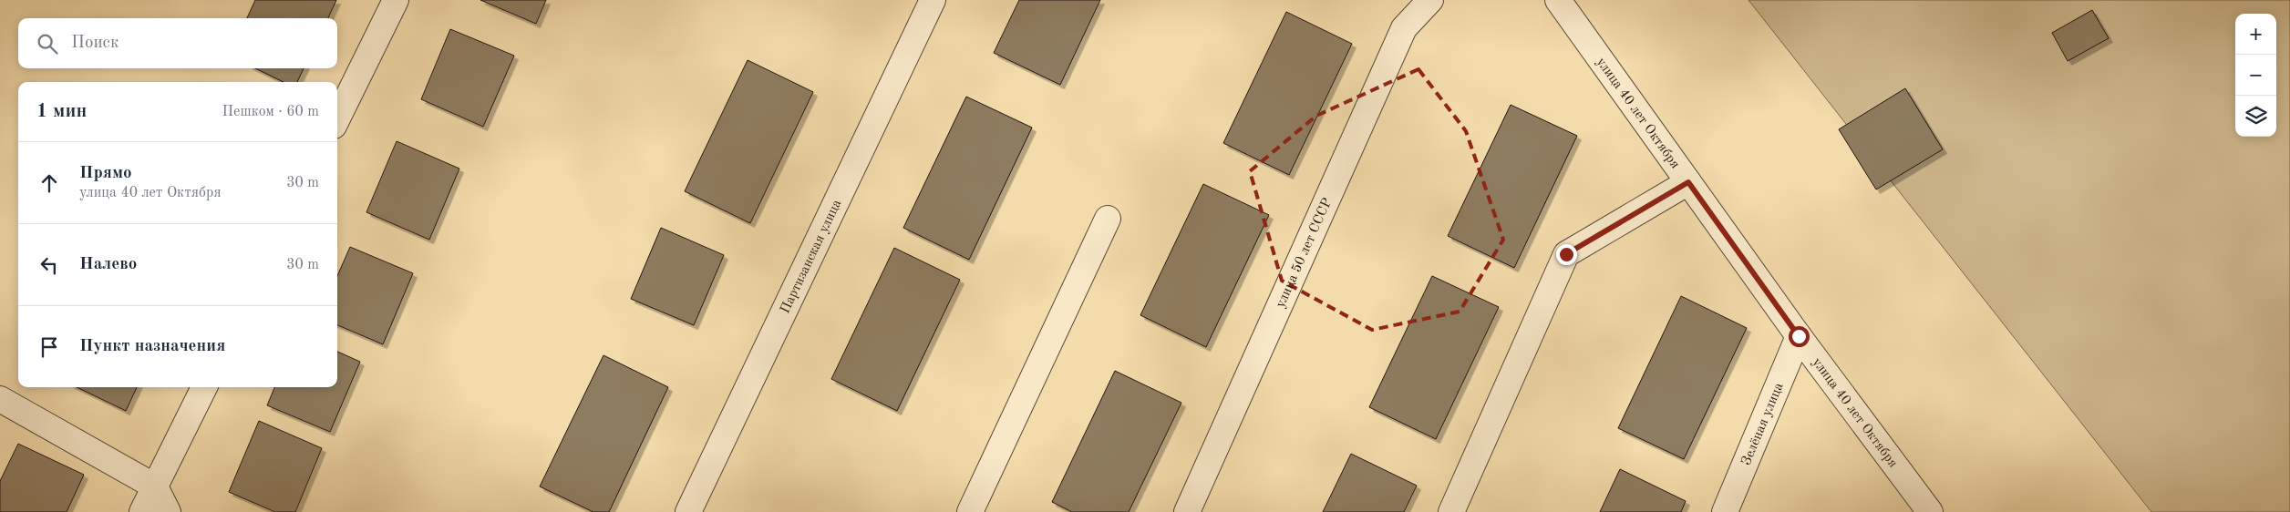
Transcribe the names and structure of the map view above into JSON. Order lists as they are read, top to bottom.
{
  "streets": {
    "street": [
      "улица 40 лет Октября",
      "улица 50 лет СССР",
      "Партизанская улица",
      "Зелёная улица"
    ]
  },
  "crossings": [
    ["улица 40 лет Октября", "Зелёная улица"]
  ],
  "page": {
    "map_buttons": ["+", "−"],
    "search": "Поиск",
    "heading": ["1 мин", "Пешком · 60 m"],
    "list": [
      ["Прямо", "улица 40 лет Октября", "30 m"],
      ["Налево", "30 m"],
      "Пункт назначения"
    ]
  }
}
